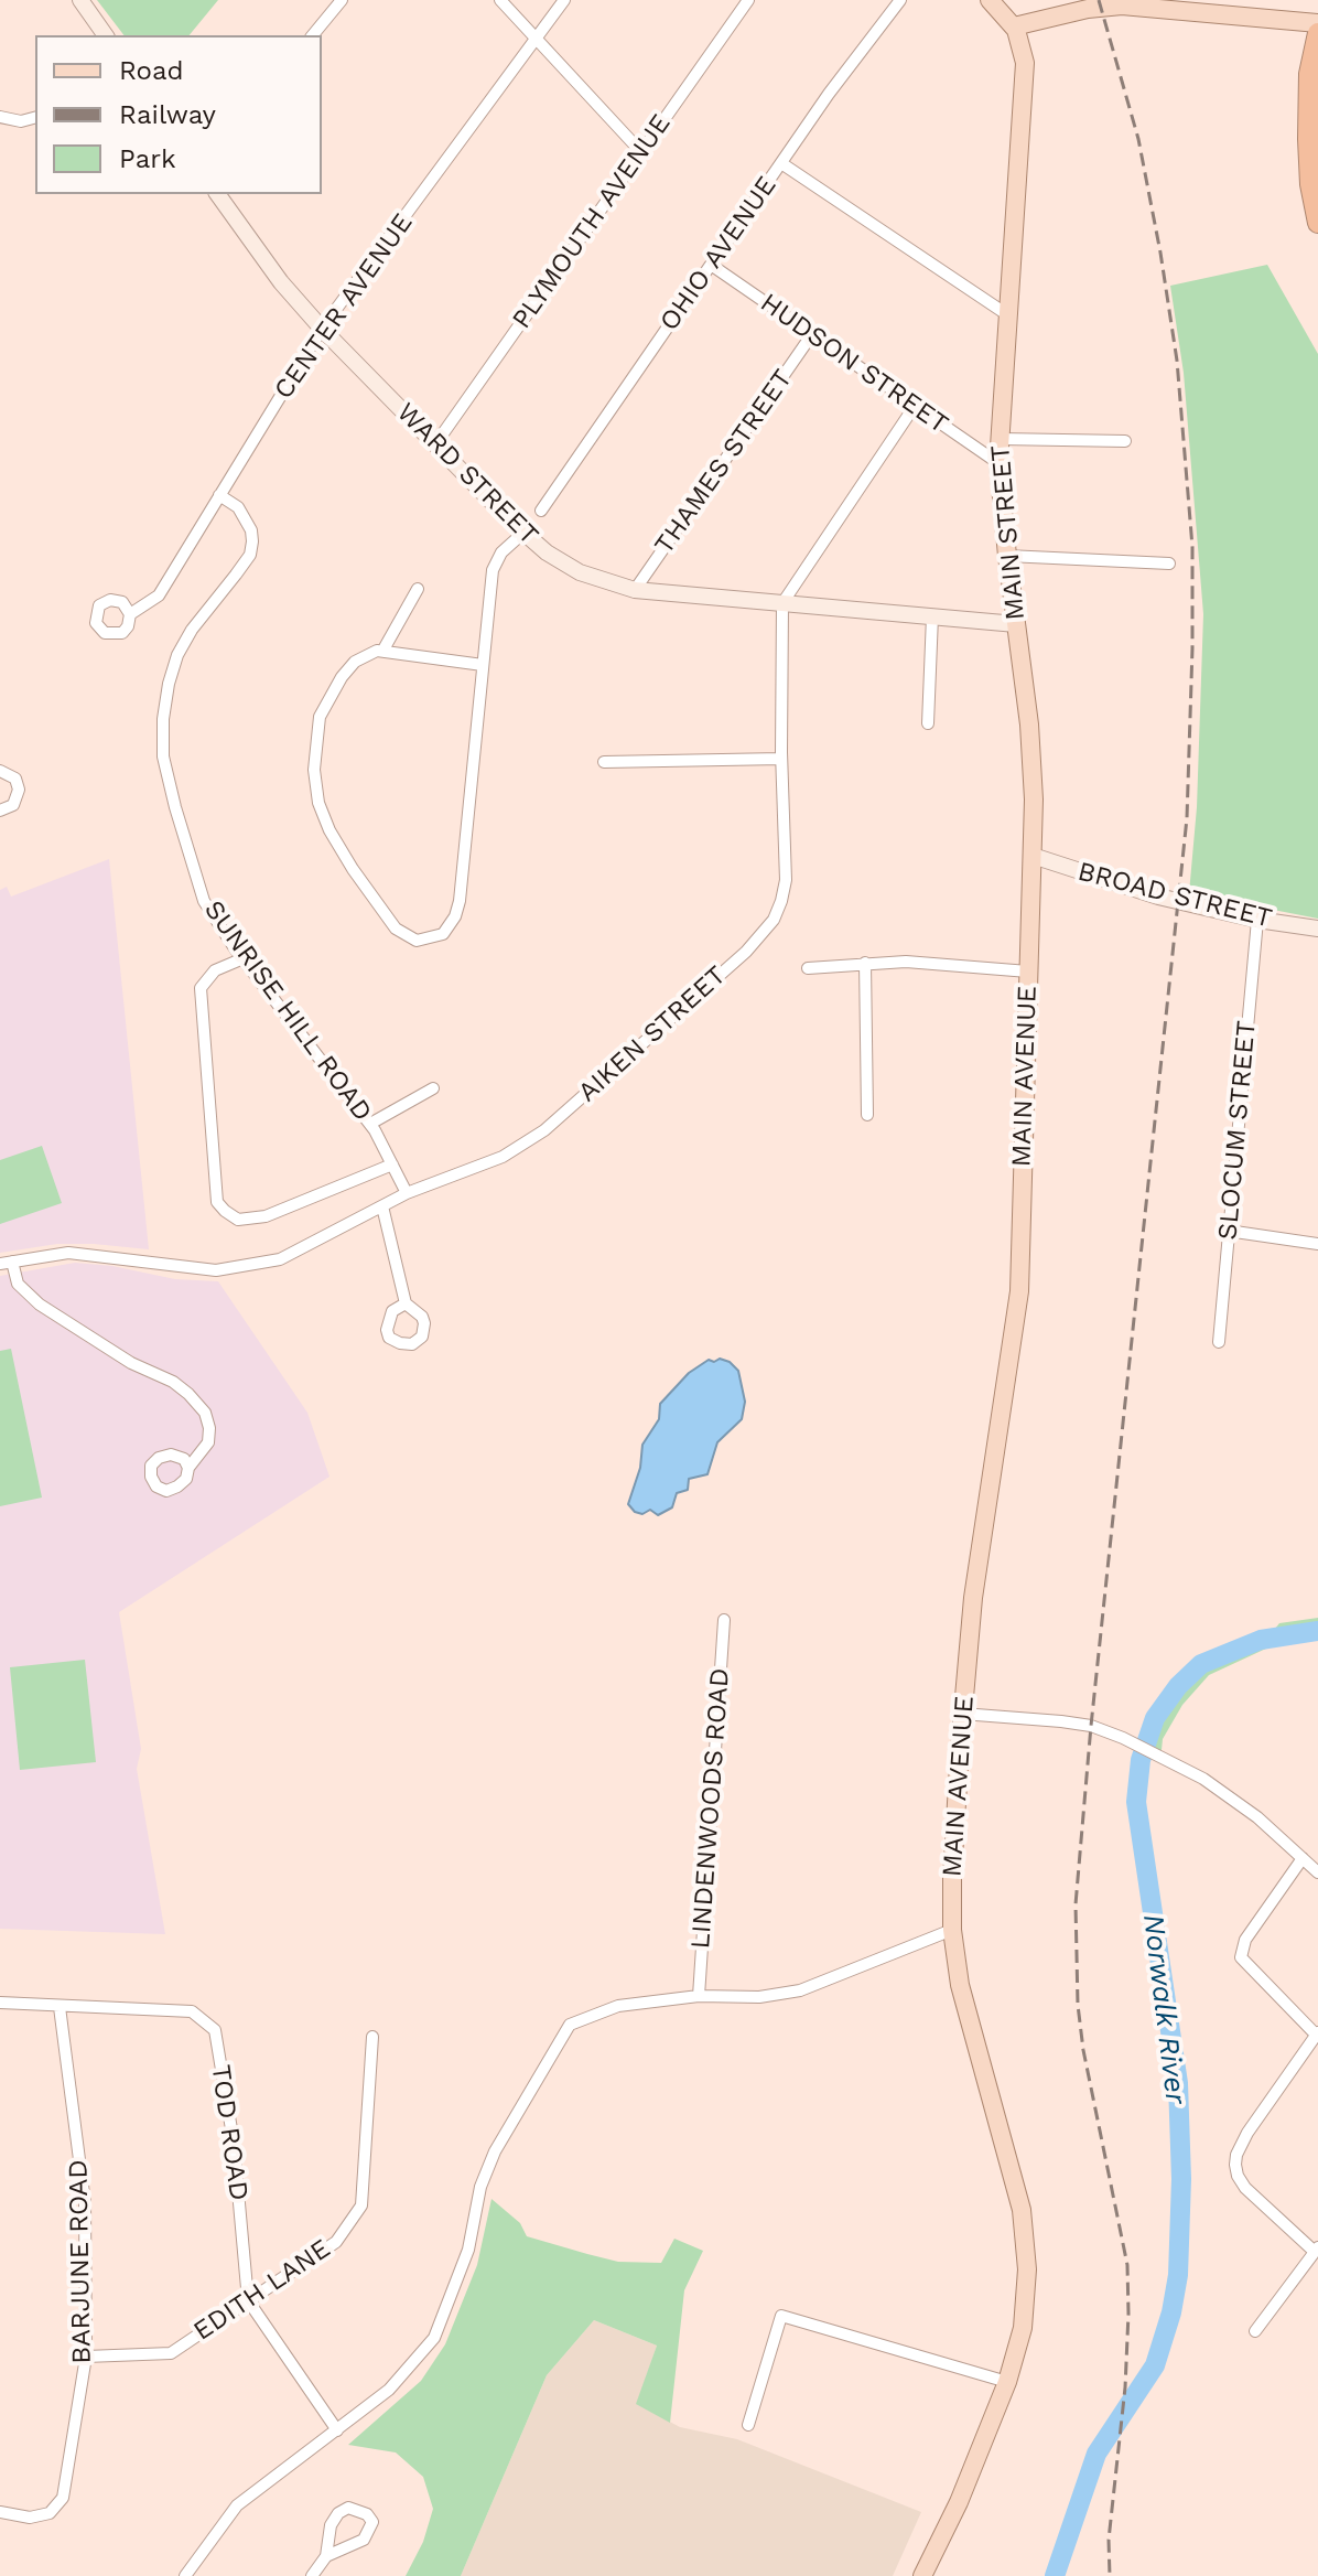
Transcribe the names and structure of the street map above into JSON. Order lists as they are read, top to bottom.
{
  "streets": {
    "main road": [
      "WARD STREET",
      "MAIN STREET",
      "BROAD STREET",
      "MAIN AVENUE"
    ],
    "street": [
      "PLYMOUTH AVENUE",
      "OHIO AVENUE",
      "CENTER AVENUE",
      "HUDSON STREET",
      "THAMES STREET",
      "SUNRISE HILL ROAD",
      "AIKEN STREET",
      "SLOCUM STREET",
      "LINDENWOODS ROAD",
      "TOD ROAD",
      "BARJUNE ROAD",
      "EDITH LANE"
    ]
  },
  "crossings": [
    ["PLYMOUTH AVENUE", "WARD STREET"],
    ["OHIO AVENUE", "HUDSON STREET"],
    ["CENTER AVENUE", "WARD STREET"],
    ["CENTER AVENUE", "SUNRISE HILL ROAD"],
    ["HUDSON STREET", "THAMES STREET"],
    ["HUDSON STREET", "MAIN STREET"],
    ["THAMES STREET", "WARD STREET"],
    ["WARD STREET", "MAIN STREET"],
    ["WARD STREET", "AIKEN STREET"],
    ["MAIN STREET", "BROAD STREET"],
    ["MAIN STREET", "MAIN AVENUE"],
    ["BROAD STREET", "SLOCUM STREET"],
    ["SUNRISE HILL ROAD", "AIKEN STREET"],
    ["TOD ROAD", "BARJUNE ROAD"],
    ["TOD ROAD", "EDITH LANE"],
    ["BARJUNE ROAD", "EDITH LANE"]
  ],
  "water": ["Norwalk River"],
  "legend": ["Road", "Railway", "Park"]
}
